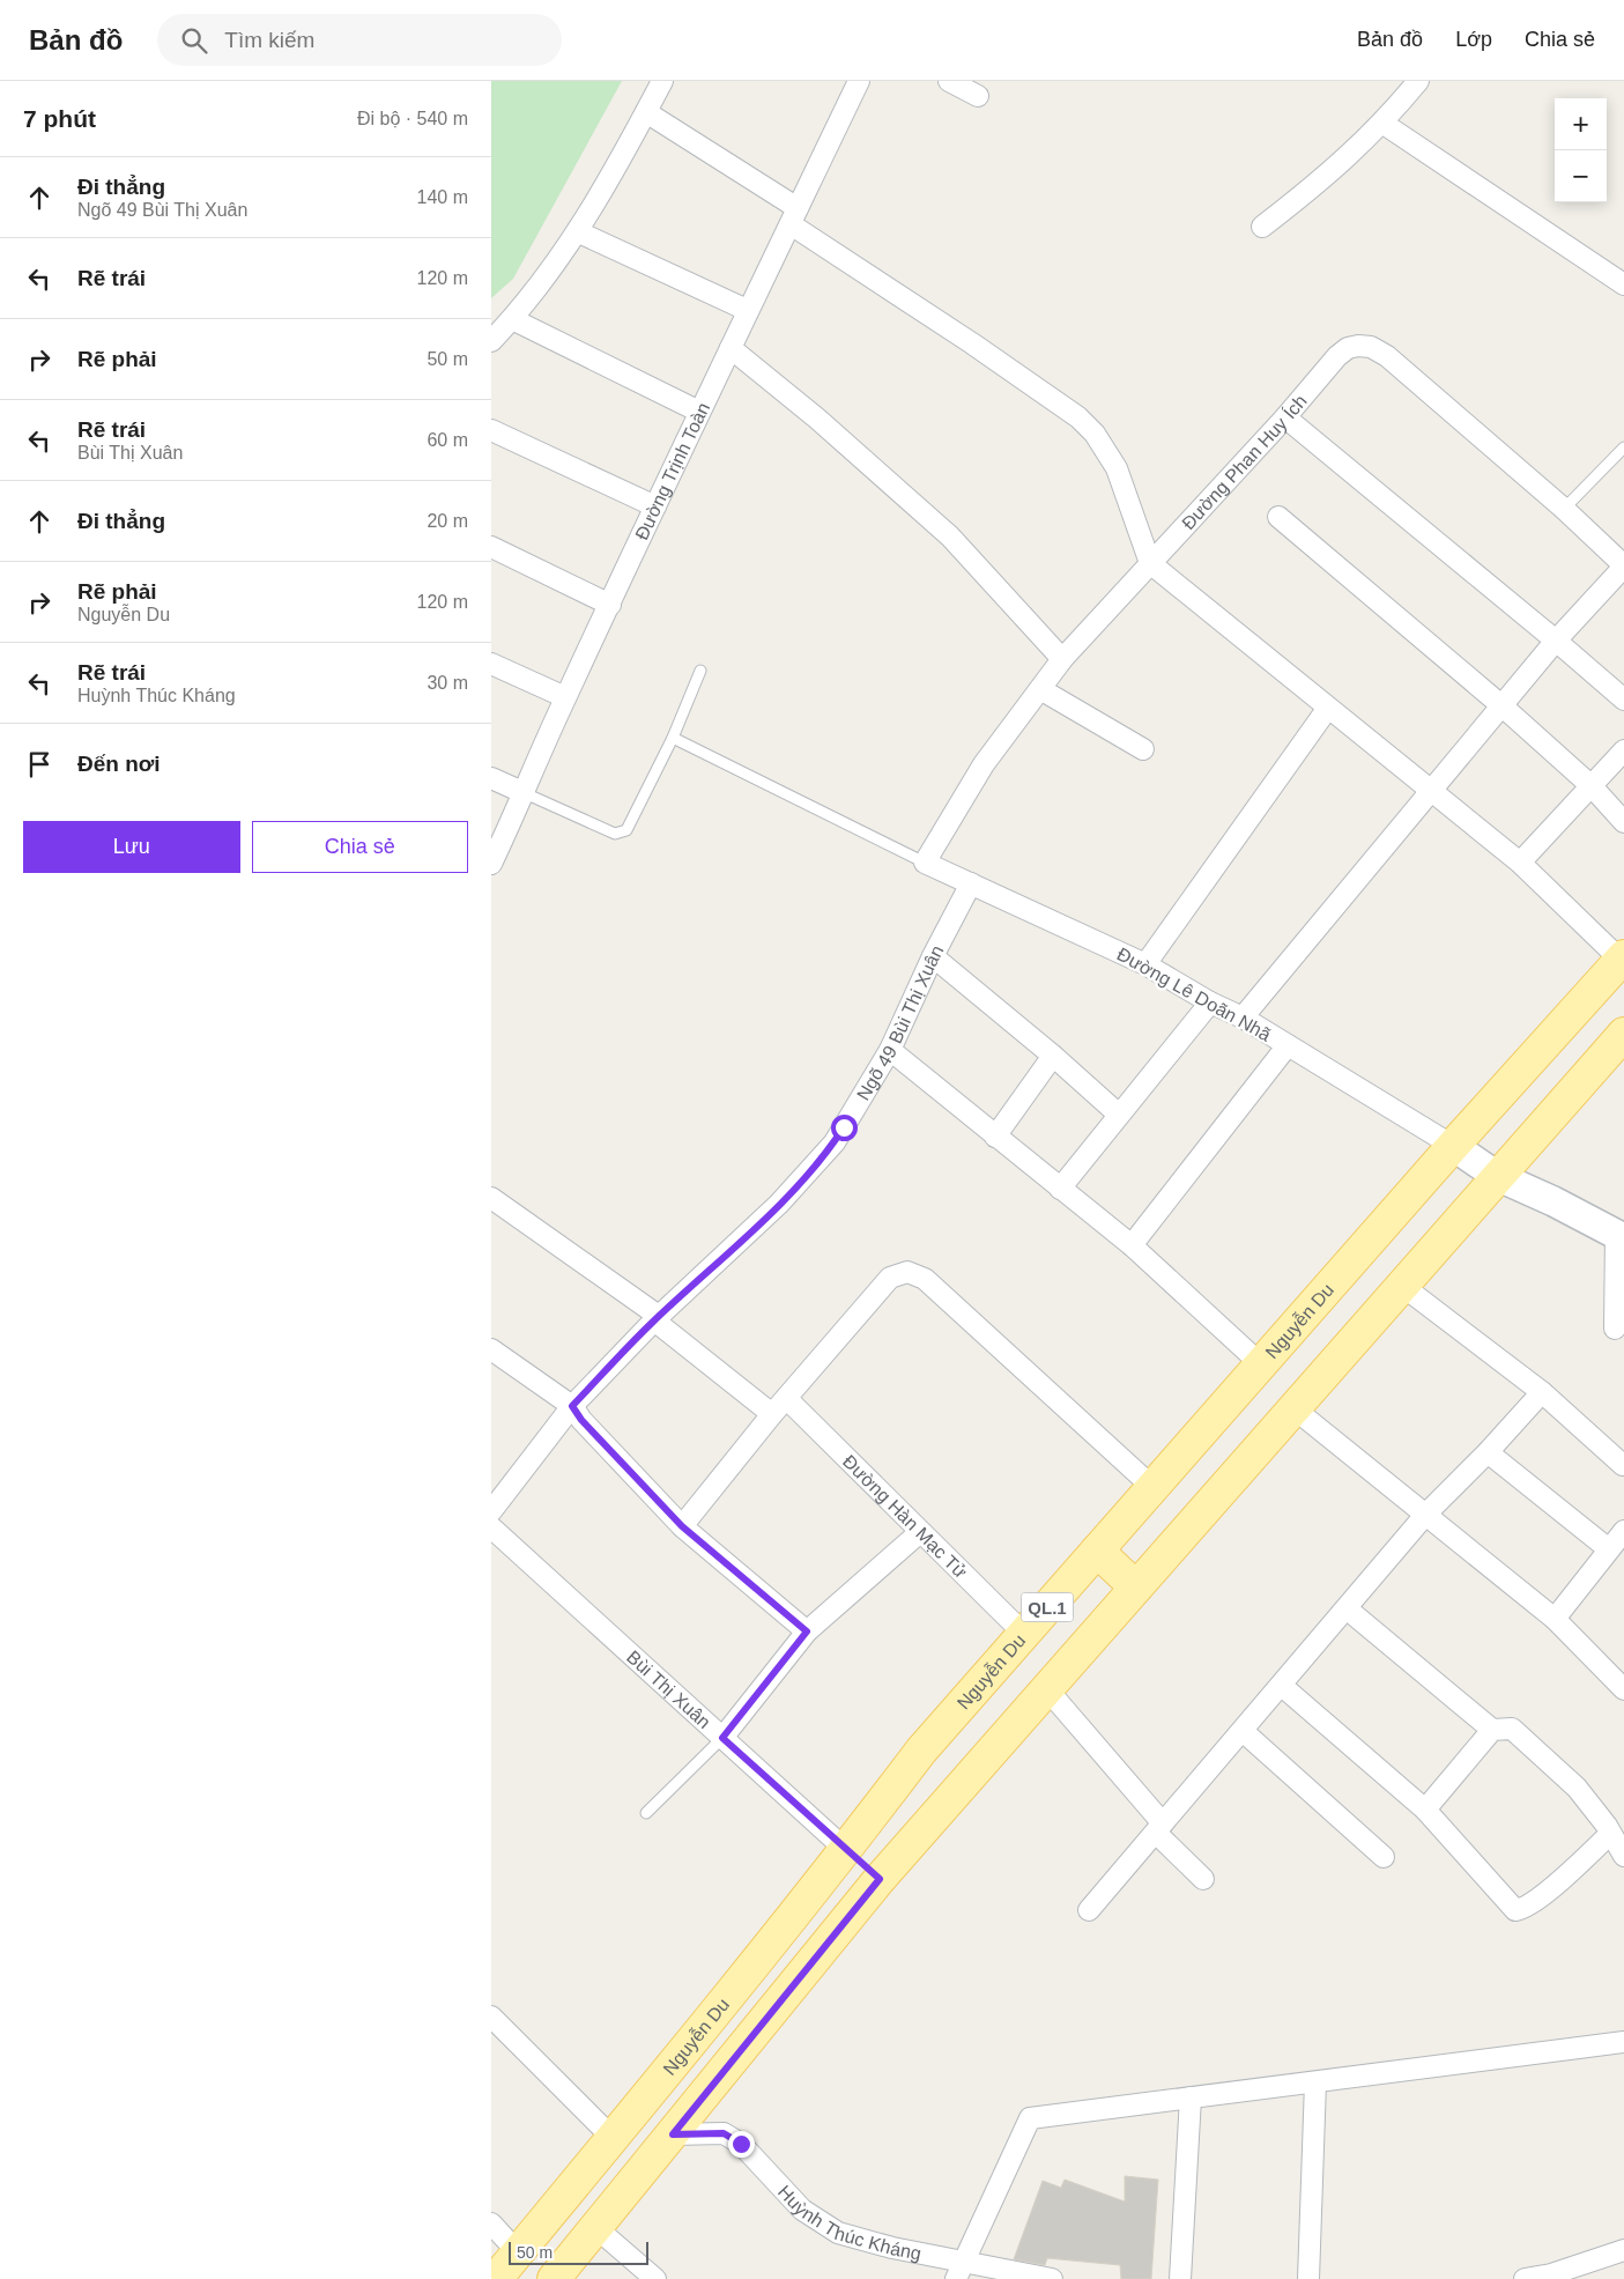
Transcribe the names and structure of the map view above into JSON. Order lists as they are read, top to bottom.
{
  "streets": {
    "main road": ["Nguyễn Du", "QL.1"],
    "street": [
      "Đường Phan Huy Ích",
      "Đường Trịnh Toàn",
      "Đường Lê Doãn Nhã",
      "Ngõ 49 Bùi Thị Xuân",
      "Đường Hàn Mạc Tử",
      "Bùi Thị Xuân",
      "Huỳnh Thúc Kháng"
    ]
  },
  "crossings": [
    ["Đường Phan Huy Ích", "Đường Lê Doãn Nhã"],
    ["Đường Lê Doãn Nhã", "Ngõ 49 Bùi Thị Xuân"],
    ["Đường Lê Doãn Nhã", "Nguyễn Du"],
    ["Nguyễn Du", "Đường Hàn Mạc Tử"],
    ["Nguyễn Du", "Bùi Thị Xuân"],
    ["QL.1", "Huỳnh Thúc Kháng"]
  ],
  "scale_bar": "50 m",
  "page": {
    "header": "Bản đồ",
    "search": "Tìm kiếm",
    "nav": ["Bản đồ", "Lớp", "Chia sẻ"],
    "heading": ["7 phút", "Đi bộ · 540 m"],
    "map_buttons": ["+", "−"],
    "list": [
      ["Đi thẳng", "Ngõ 49 Bùi Thị Xuân", "140 m"],
      ["Rẽ trái", "120 m"],
      ["Rẽ phải", "50 m"],
      ["Rẽ trái", "Bùi Thị Xuân", "60 m"],
      ["Đi thẳng", "20 m"],
      ["Rẽ phải", "Nguyễn Du", "120 m"],
      ["Rẽ trái", "Huỳnh Thúc Kháng", "30 m"],
      "Đến nơi"
    ],
    "buttons": ["Lưu", "Chia sẻ"],
    "scale": "50 m"
  }
}
